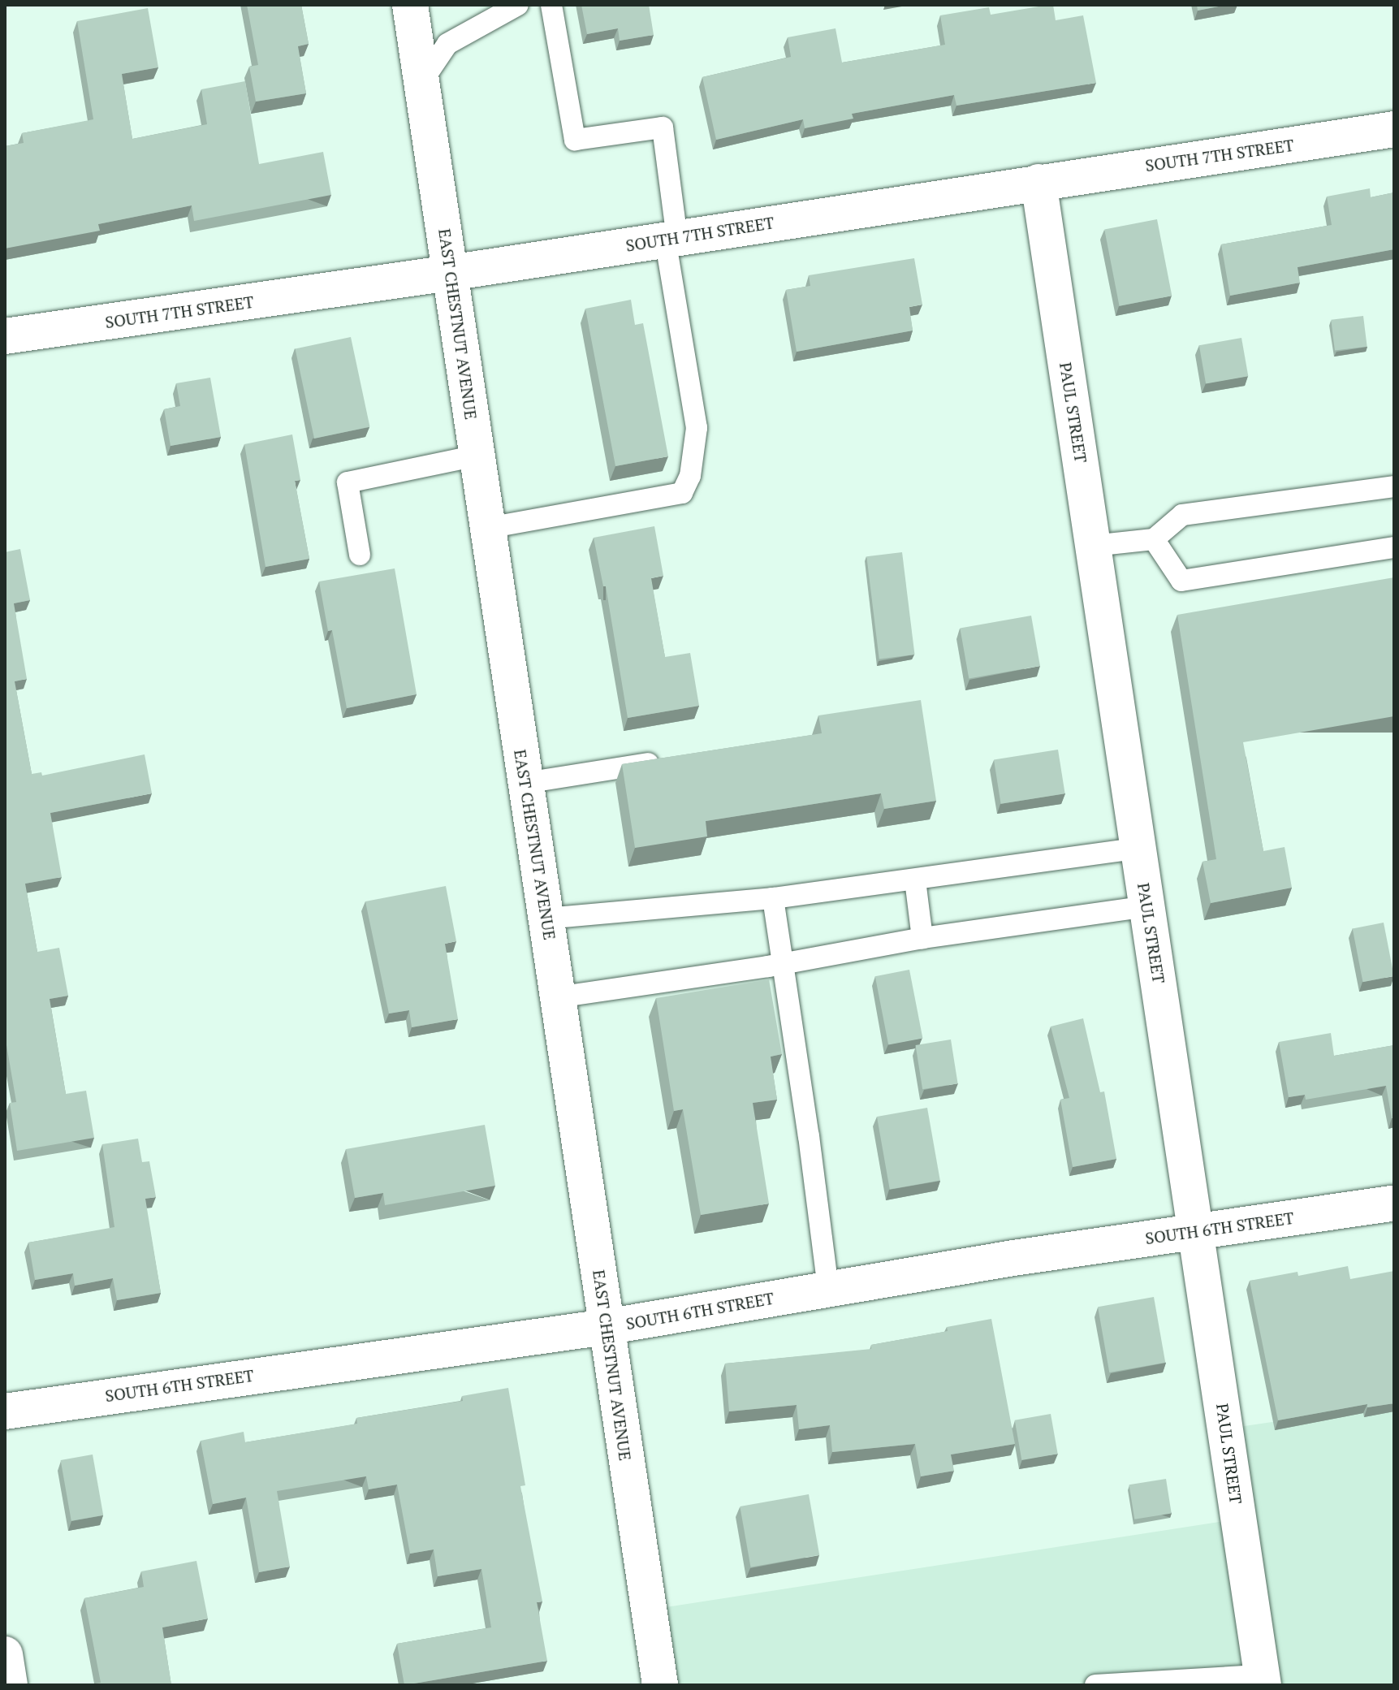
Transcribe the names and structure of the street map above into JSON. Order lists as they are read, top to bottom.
{
  "streets": {
    "street": [
      "SOUTH 7TH STREET",
      "EAST CHESTNUT AVENUE",
      "PAUL STREET",
      "SOUTH 6TH STREET"
    ]
  },
  "crossings": [
    ["SOUTH 7TH STREET", "EAST CHESTNUT AVENUE"],
    ["SOUTH 7TH STREET", "PAUL STREET"],
    ["EAST CHESTNUT AVENUE", "SOUTH 6TH STREET"],
    ["PAUL STREET", "SOUTH 6TH STREET"]
  ]
}
